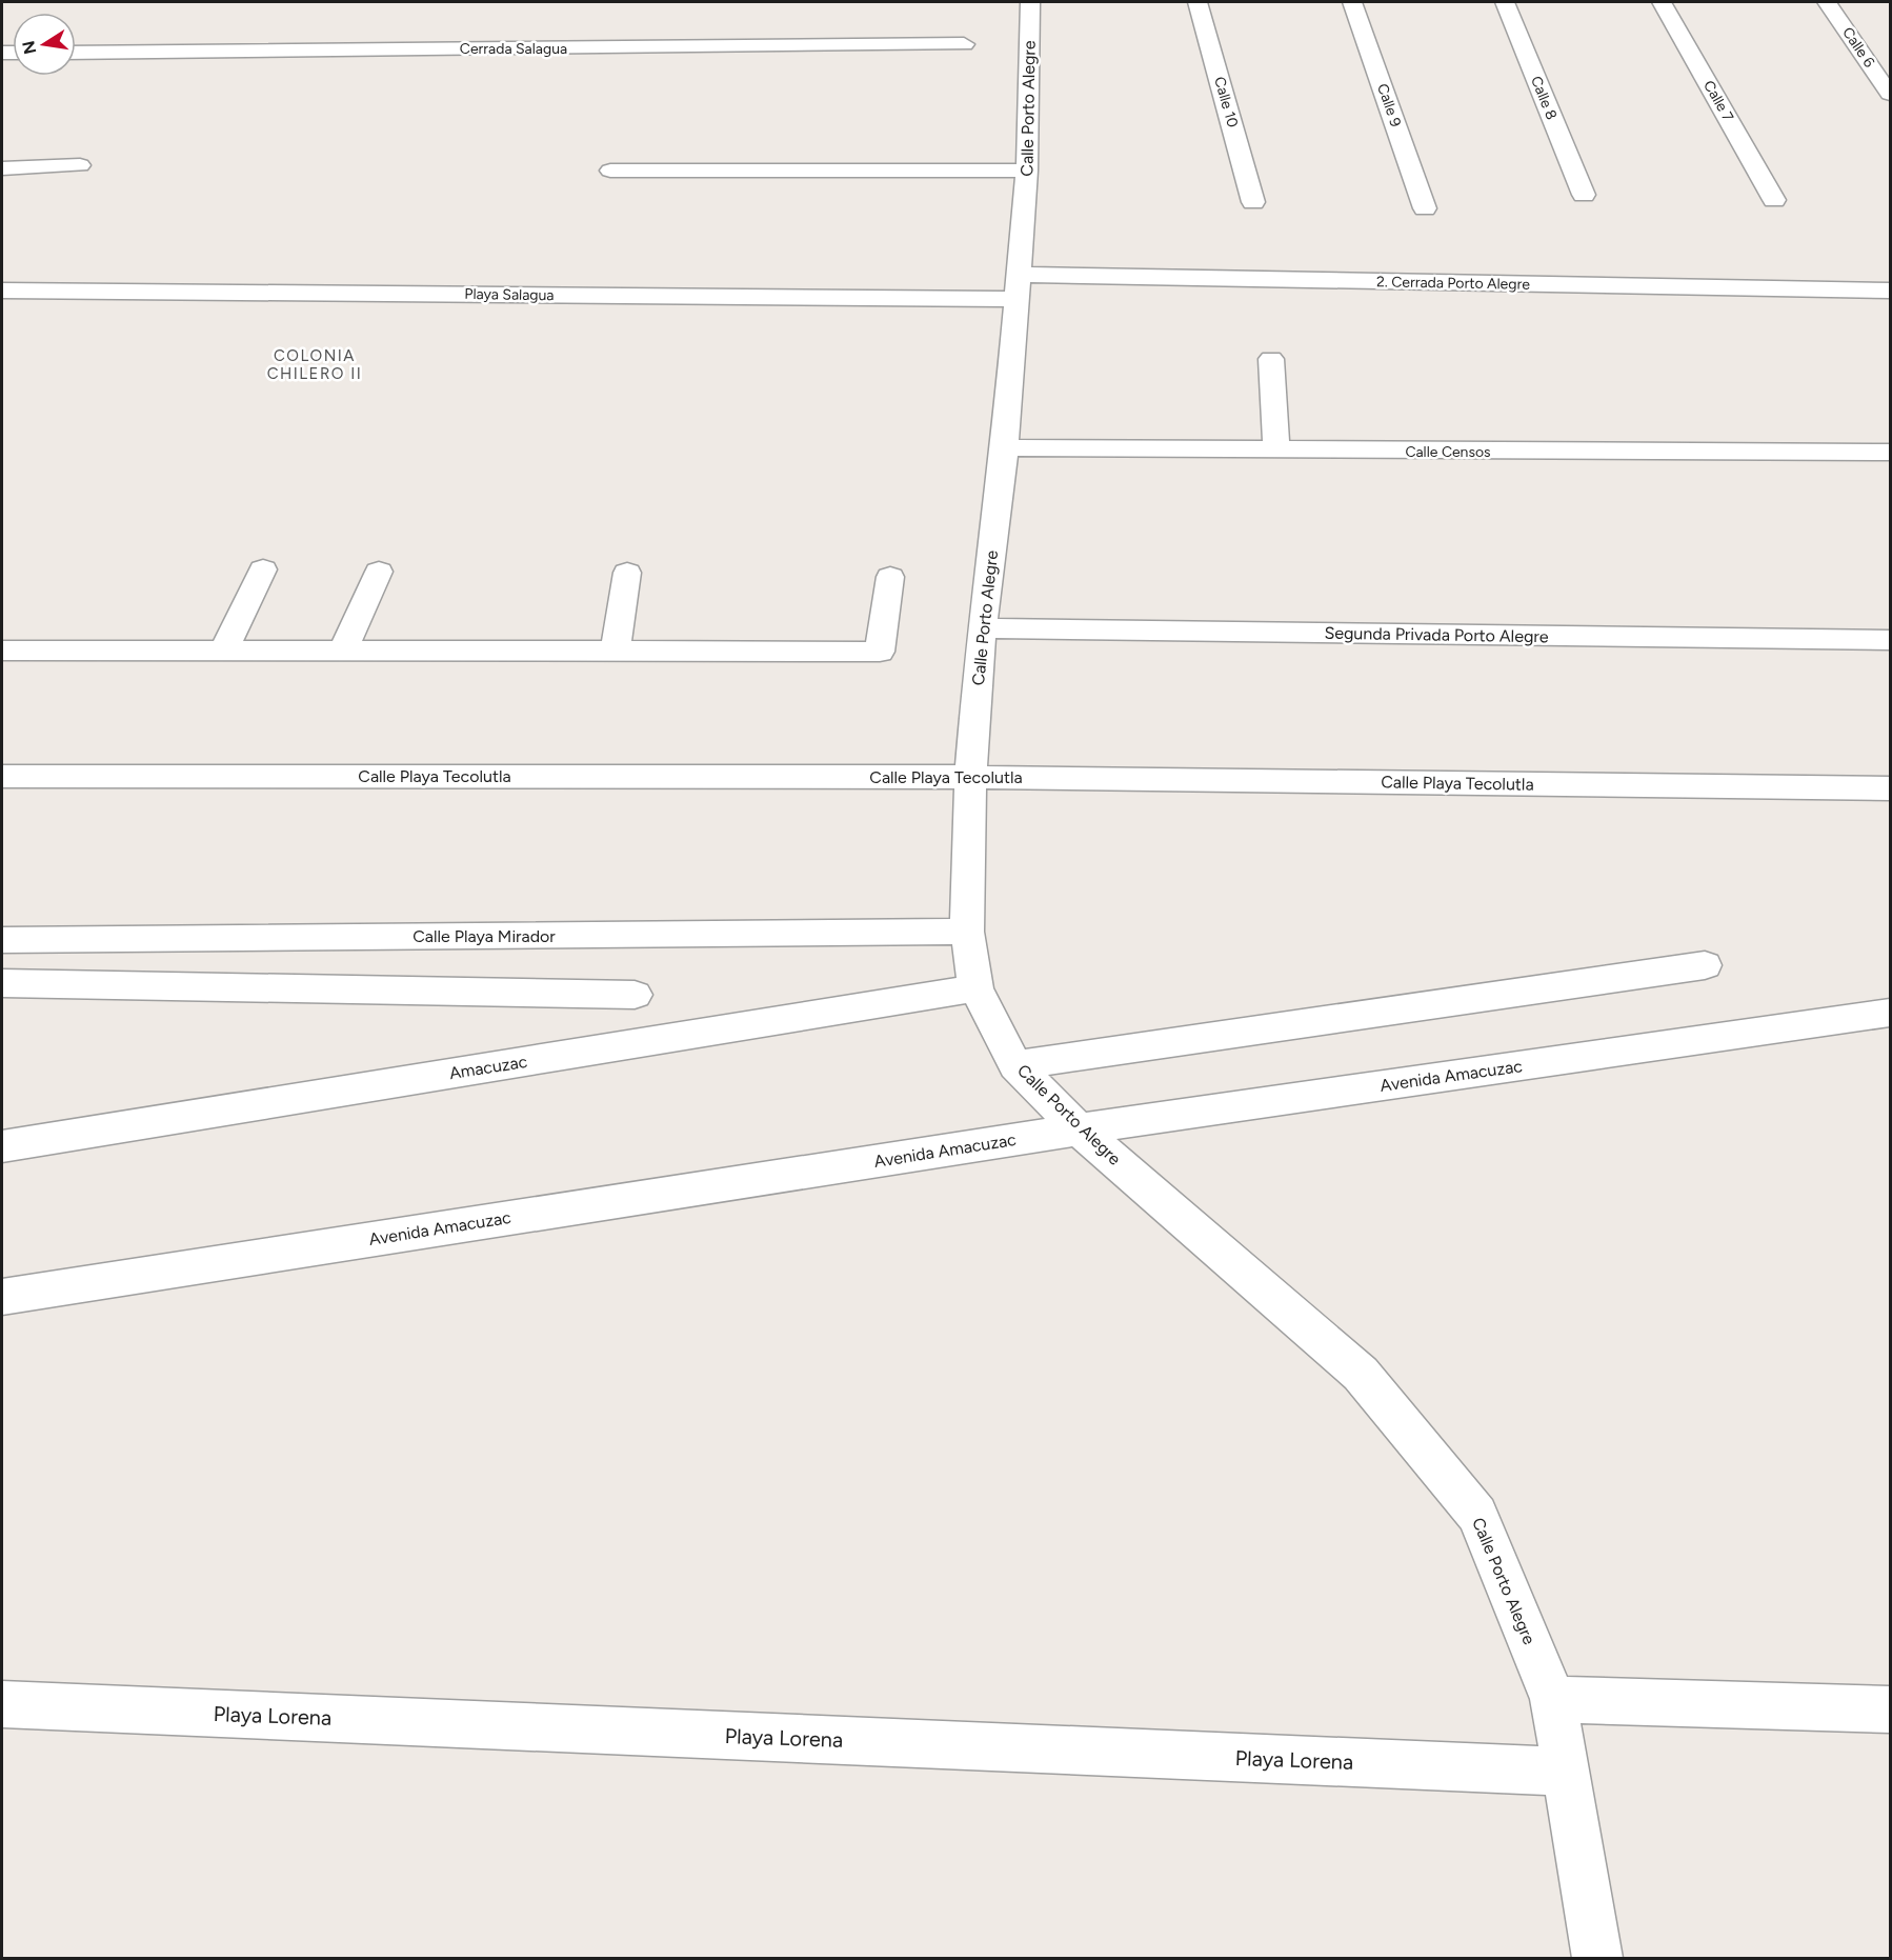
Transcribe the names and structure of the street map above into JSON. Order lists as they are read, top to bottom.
{
  "streets": {
    "street": [
      "Calle 6",
      "Cerrada Salagua",
      "Calle 8",
      "Calle 7",
      "Calle 10",
      "Calle 9",
      "Calle Porto Alegre",
      "2. Cerrada Porto Alegre",
      "Playa Salagua",
      "Calle Censos",
      "Segunda Privada Porto Alegre",
      "Calle Playa Tecolutla",
      "Calle Playa Mirador",
      "Amacuzac",
      "Avenida Amacuzac",
      "Playa Lorena"
    ]
  },
  "crossings": [
    ["Calle Porto Alegre", "2. Cerrada Porto Alegre"],
    ["Calle Porto Alegre", "Playa Salagua"],
    ["Calle Porto Alegre", "Calle Censos"],
    ["Calle Porto Alegre", "Segunda Privada Porto Alegre"],
    ["Calle Porto Alegre", "Calle Playa Tecolutla"],
    ["Calle Porto Alegre", "Calle Playa Mirador"],
    ["Calle Porto Alegre", "Amacuzac"],
    ["Calle Porto Alegre", "Avenida Amacuzac"],
    ["Calle Porto Alegre", "Playa Lorena"],
    ["2. Cerrada Porto Alegre", "Playa Salagua"]
  ],
  "districts": ["COLONIA CHILERO II"],
  "north": "left"
}
